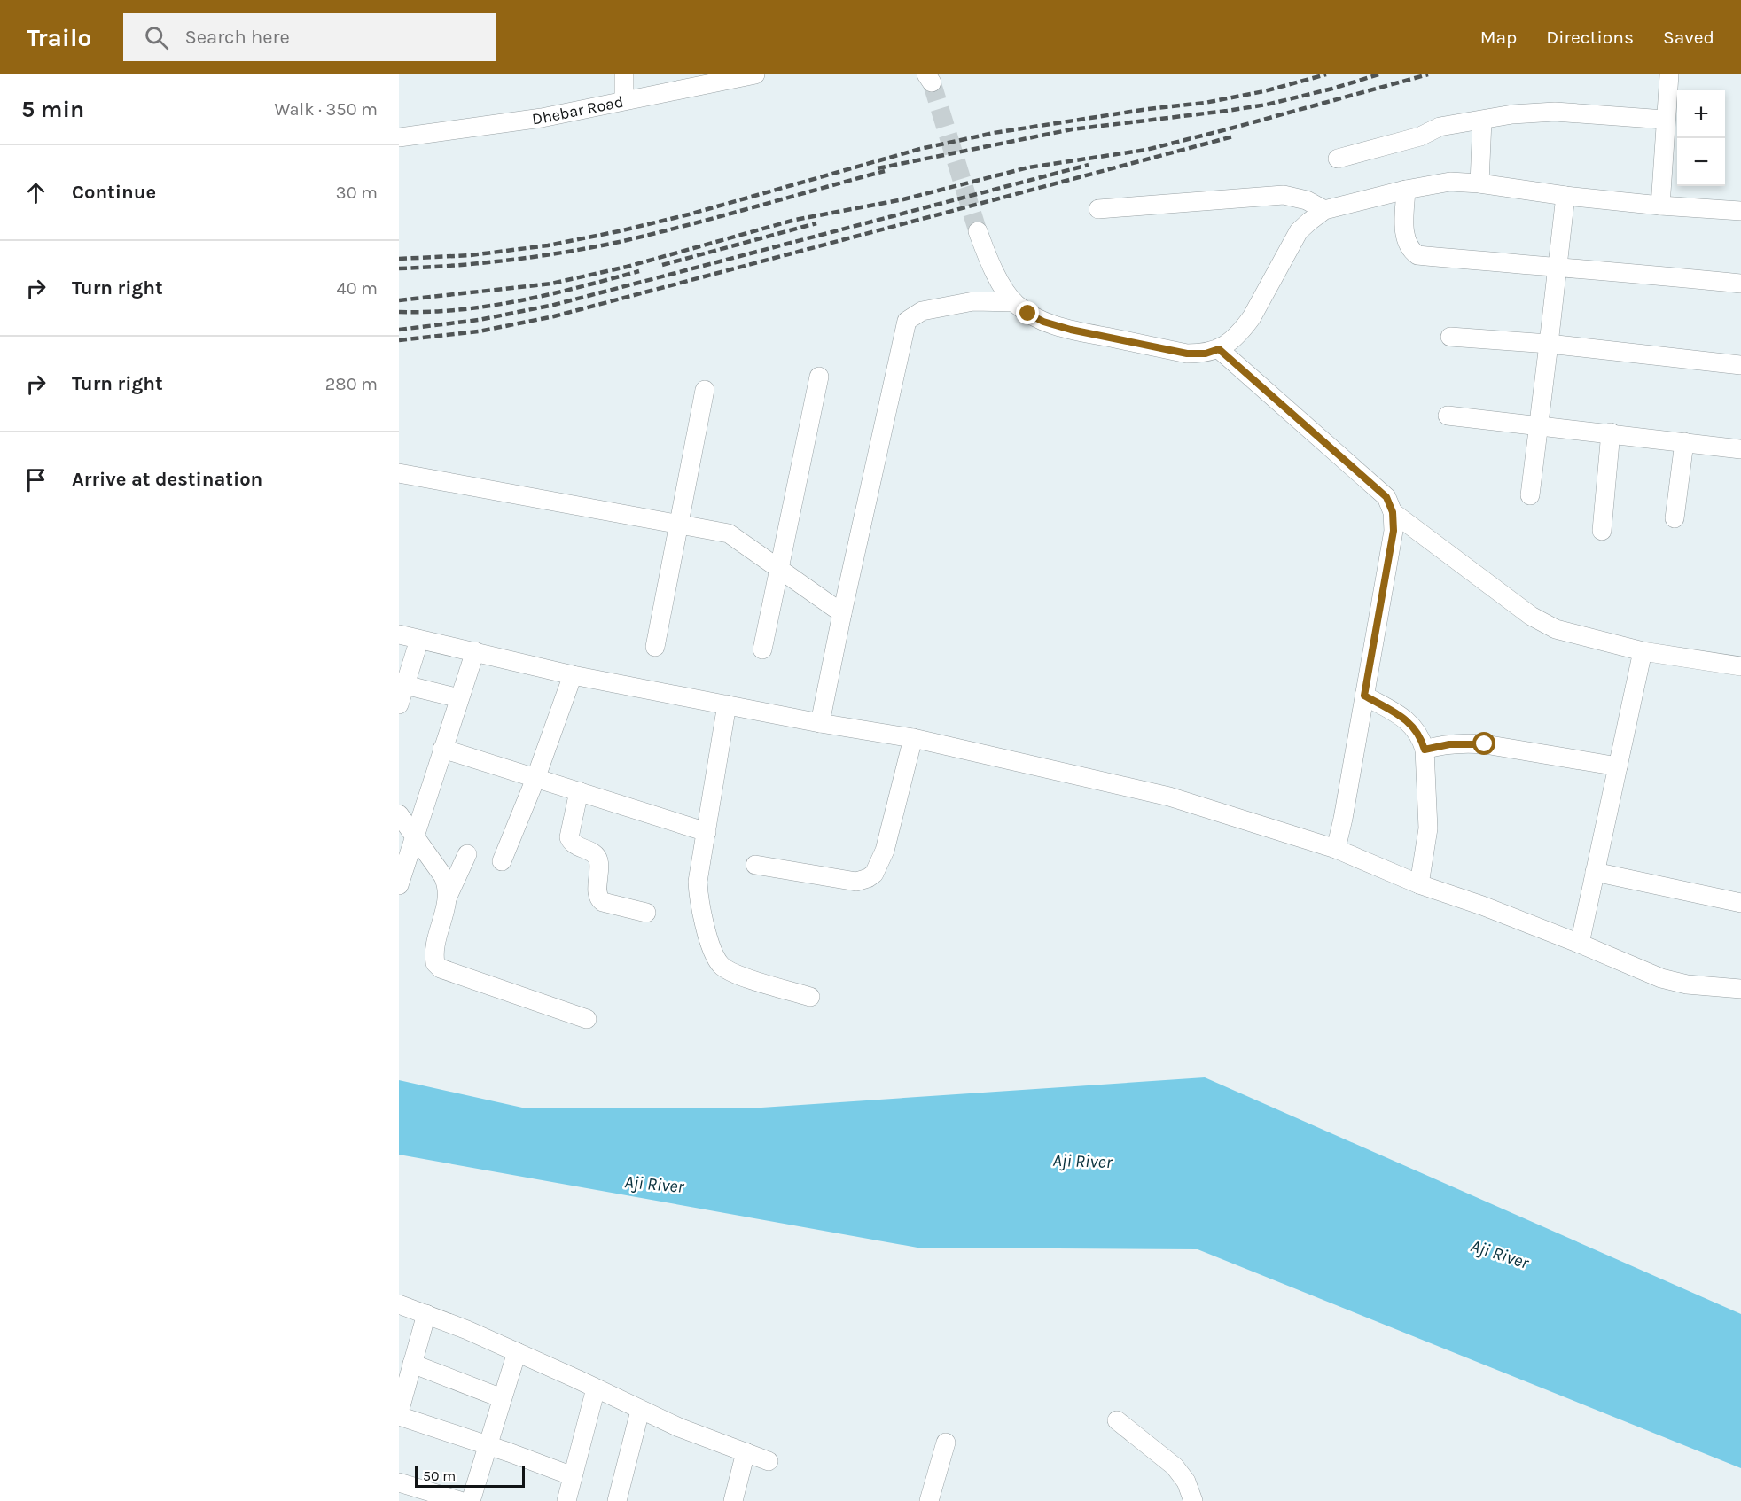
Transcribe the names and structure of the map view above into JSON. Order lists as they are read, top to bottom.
{
  "streets": {
    "street": ["Dhebar Road"]
  },
  "water": ["Aji River"],
  "scale_bar": "50 m",
  "page": {
    "header": "Trailo",
    "search": "Search here",
    "nav": ["Map", "Directions", "Saved"],
    "heading": ["5 min", "Walk · 350 m"],
    "map_buttons": ["+", "−"],
    "list": [
      ["Continue", "30 m"],
      ["Turn right", "40 m"],
      ["Turn right", "280 m"],
      "Arrive at destination"
    ],
    "scale": "50 m"
  }
}
